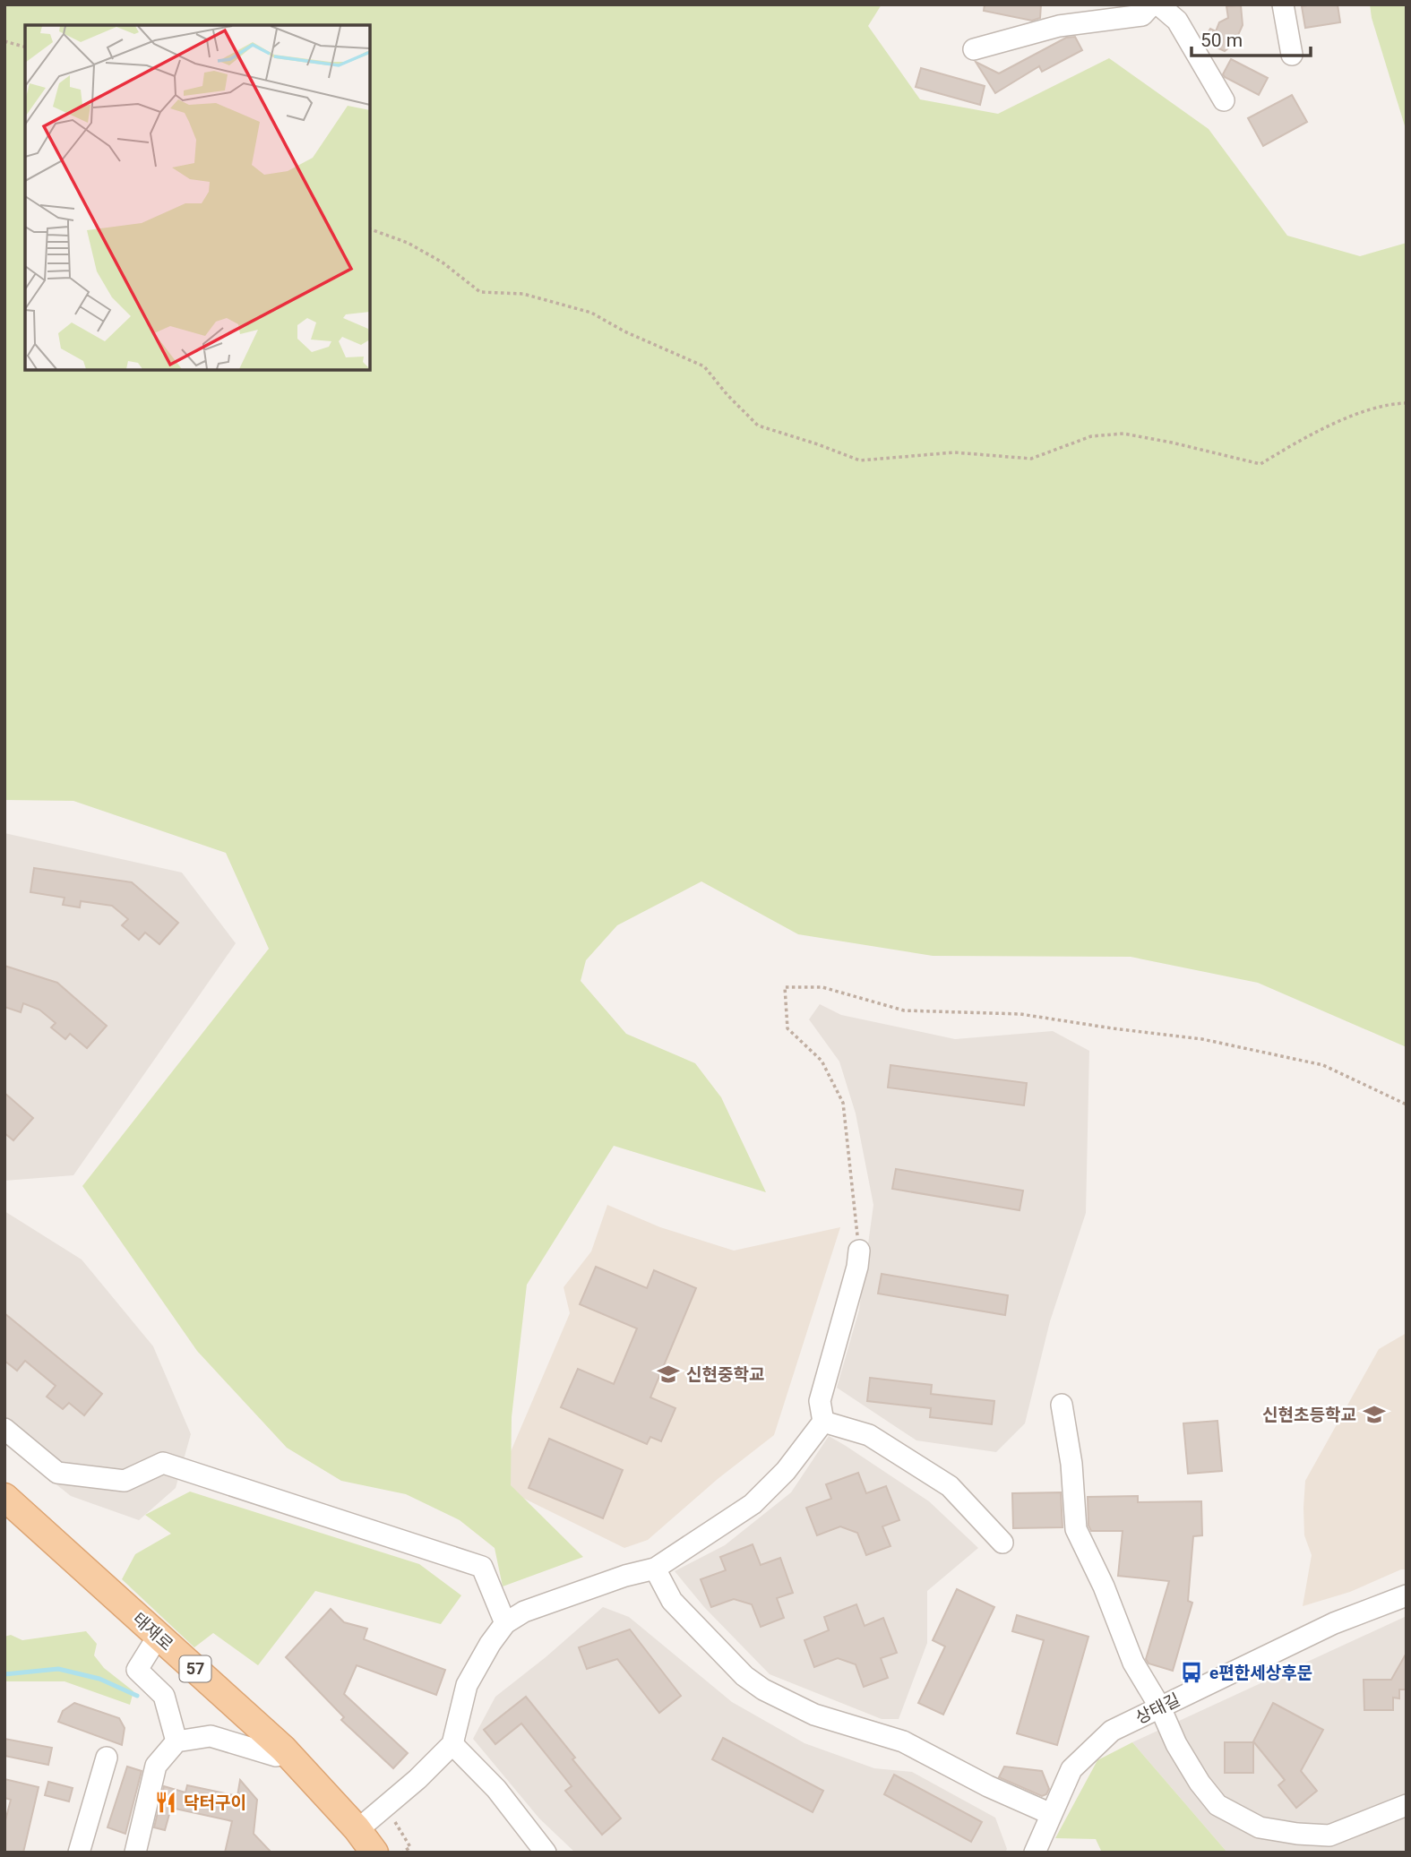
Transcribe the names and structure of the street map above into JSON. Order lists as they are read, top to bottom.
{
  "streets": {
    "main road": ["태재로", "57"],
    "street": ["상태길"]
  },
  "places": {
    "school or university": ["신현중학교", "신현초등학교"],
    "bus stop": ["e편한세상후문"],
    "restaurant": ["닥터구이"]
  },
  "scale_bar": "50 m"
}
